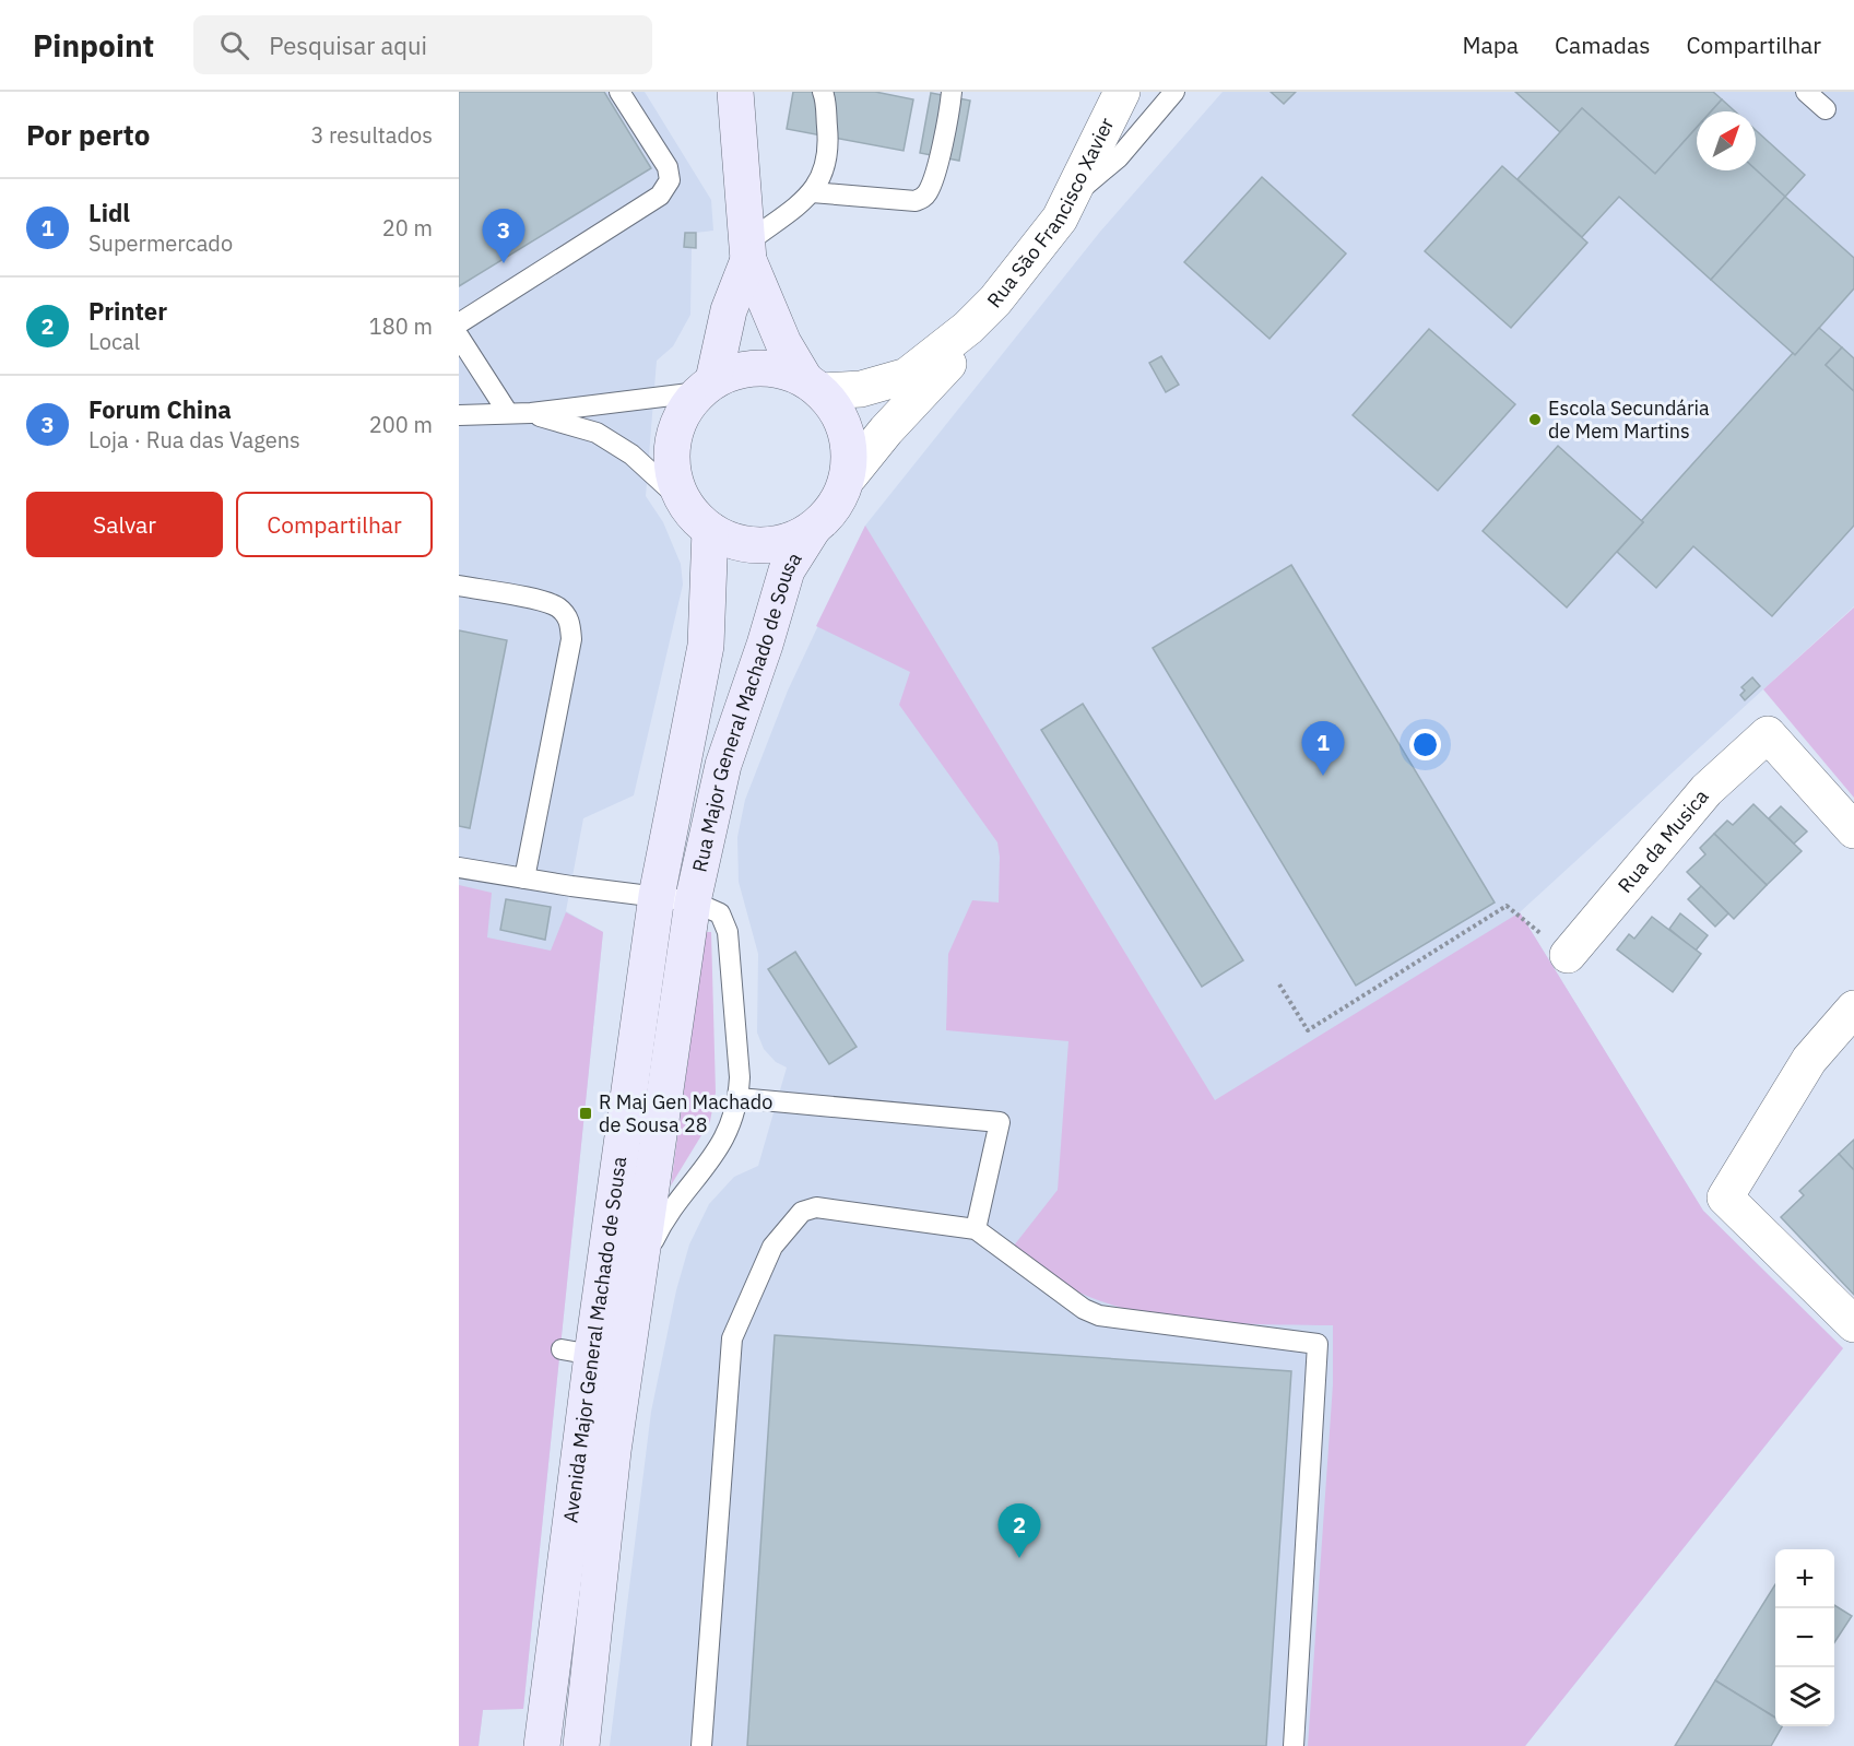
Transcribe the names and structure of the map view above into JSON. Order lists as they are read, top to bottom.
{
  "streets": {
    "street": [
      "Rua São Francisco Xavier",
      "Rua Major General Machado de Sousa",
      "Rua da Musica",
      "Avenida Major General Machado de Sousa"
    ]
  },
  "crossings": [
    ["Rua São Francisco Xavier", "Rua Major General Machado de Sousa"],
    ["Rua Major General Machado de Sousa", "Avenida Major General Machado de Sousa"]
  ],
  "places": {
    "other": ["Escola Secundária de Mem Martins"],
    "transit": ["R Maj Gen Machado de Sousa 28"]
  },
  "north": "top right",
  "page": {
    "header": "Pinpoint",
    "search": "Pesquisar aqui",
    "nav": ["Mapa", "Camadas", "Compartilhar"],
    "heading": ["Por perto", "3 resultados"],
    "list": [
      {
        "mark": "1",
        "name": "Lidl",
        "note": "Supermercado",
        "value": "20 m"
      },
      {
        "mark": "2",
        "name": "Printer",
        "note": "Local",
        "value": "180 m"
      },
      {
        "mark": "3",
        "name": "Forum China",
        "note": "Loja · Rua das Vagens",
        "value": "200 m"
      }
    ],
    "pins": ["3", "1", "2"],
    "buttons": ["Salvar", "Compartilhar"],
    "map_buttons": ["+", "−"]
  }
}
